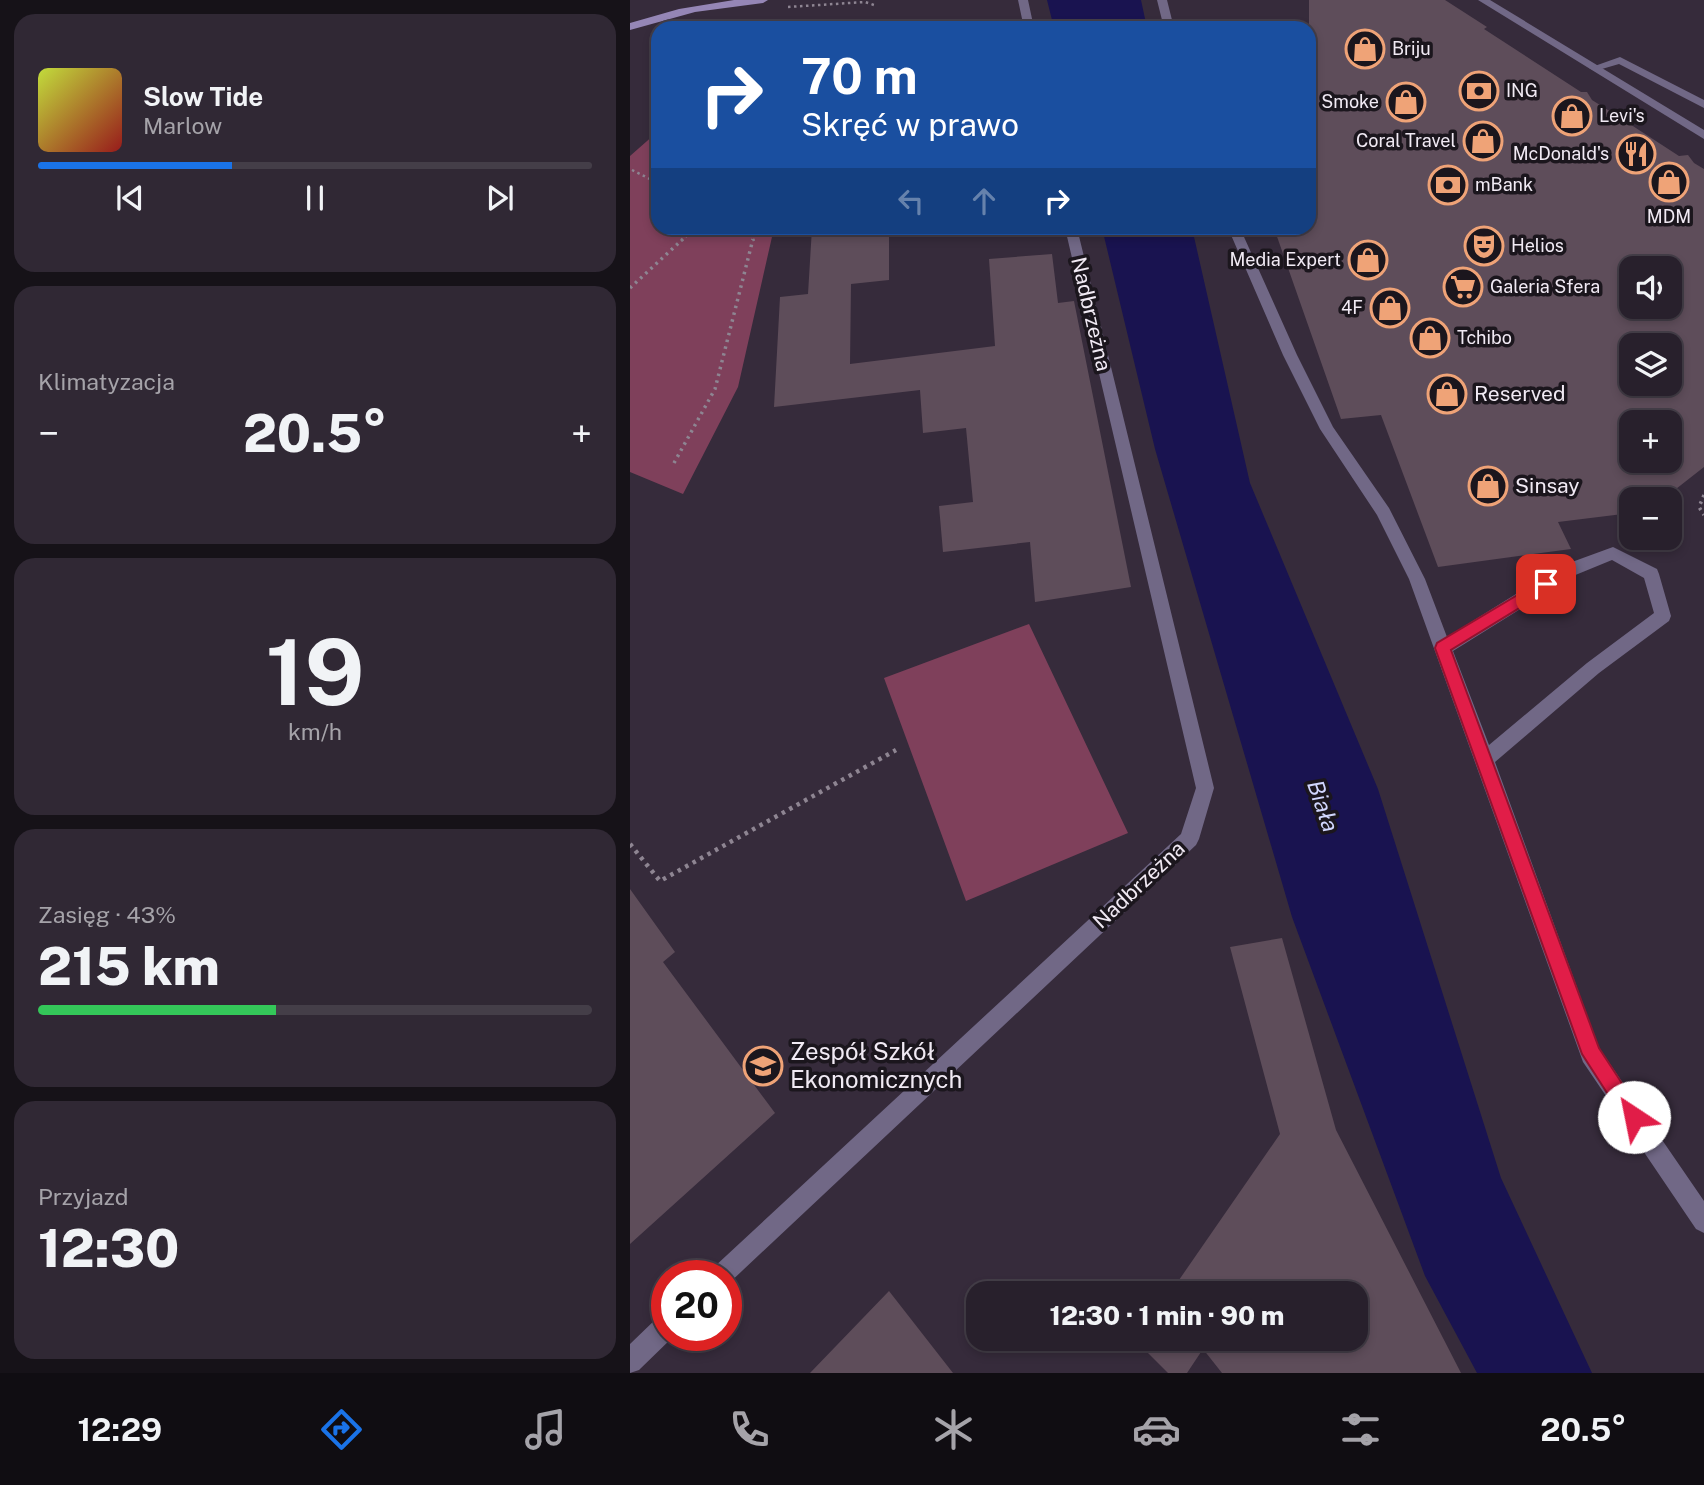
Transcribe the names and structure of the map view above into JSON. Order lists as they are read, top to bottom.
{
  "streets": {
    "street": ["Nadbrzeżna"]
  },
  "water": ["Biała"],
  "places": {
    "shop": [
      "Briju",
      "Smoke",
      "Levi's",
      "Coral Travel",
      "MDM",
      "Media Expert",
      "4F",
      "Tchibo",
      "Reserved",
      "Sinsay"
    ],
    "bank": ["ING", "mBank"],
    "restaurant": ["McDonald's"],
    "theatre": ["Helios"],
    "supermarket": ["Galeria Sfera"],
    "school or university": ["Zespół Szkół Ekonomicznych"]
  },
  "page": {
    "turn": ["70 m", "Skręć w prawo"],
    "song": ["Slow Tide", "Marlow"],
    "map_buttons": ["+", "−"],
    "tile": [
      "Klimatyzacja",
      ["19", "km/h"],
      ["Zasięg · 43%", "215 km"],
      ["Przyjazd", "12:30"]
    ],
    "heat": ["−", "20.5°", "+"],
    "limit": "20",
    "trip": "12:30 · 1 min · 90 m",
    "tabs": ["12:29", "20.5°"]
  }
}
